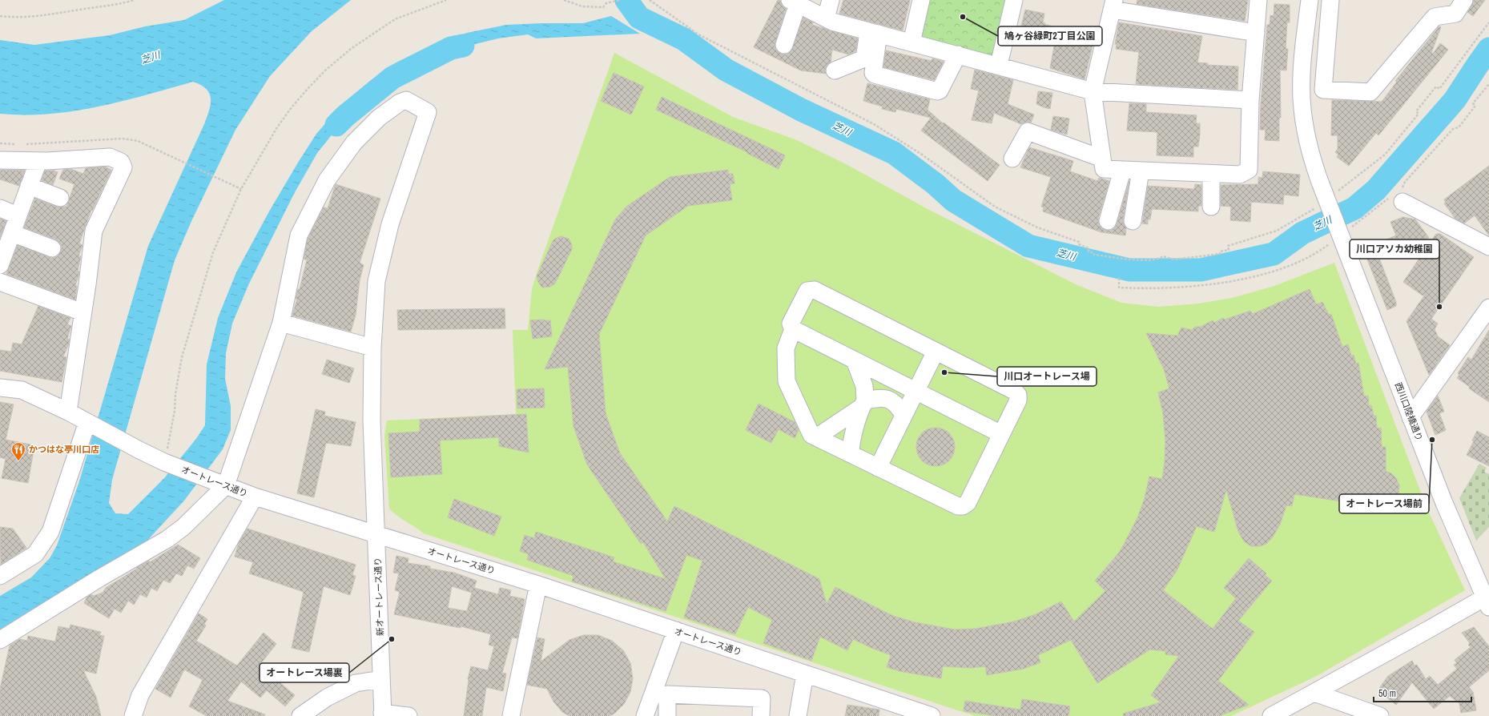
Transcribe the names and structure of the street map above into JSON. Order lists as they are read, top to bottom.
{
  "streets": {
    "street": ["西川口陸橋通り", "オートレース通り", "新オートレース通り"]
  },
  "crossings": [
    ["オートレース通り", "新オートレース通り"]
  ],
  "water": ["芝川"],
  "places": {
    "other": [
      "鳩ヶ谷緑町2丁目公園",
      "川口アソカ幼稚園",
      "川口オートレース場",
      "オートレース場前",
      "オートレース場裏"
    ],
    "restaurant": ["かつはな亭川口店"]
  },
  "scale_bar": "50 m"
}
